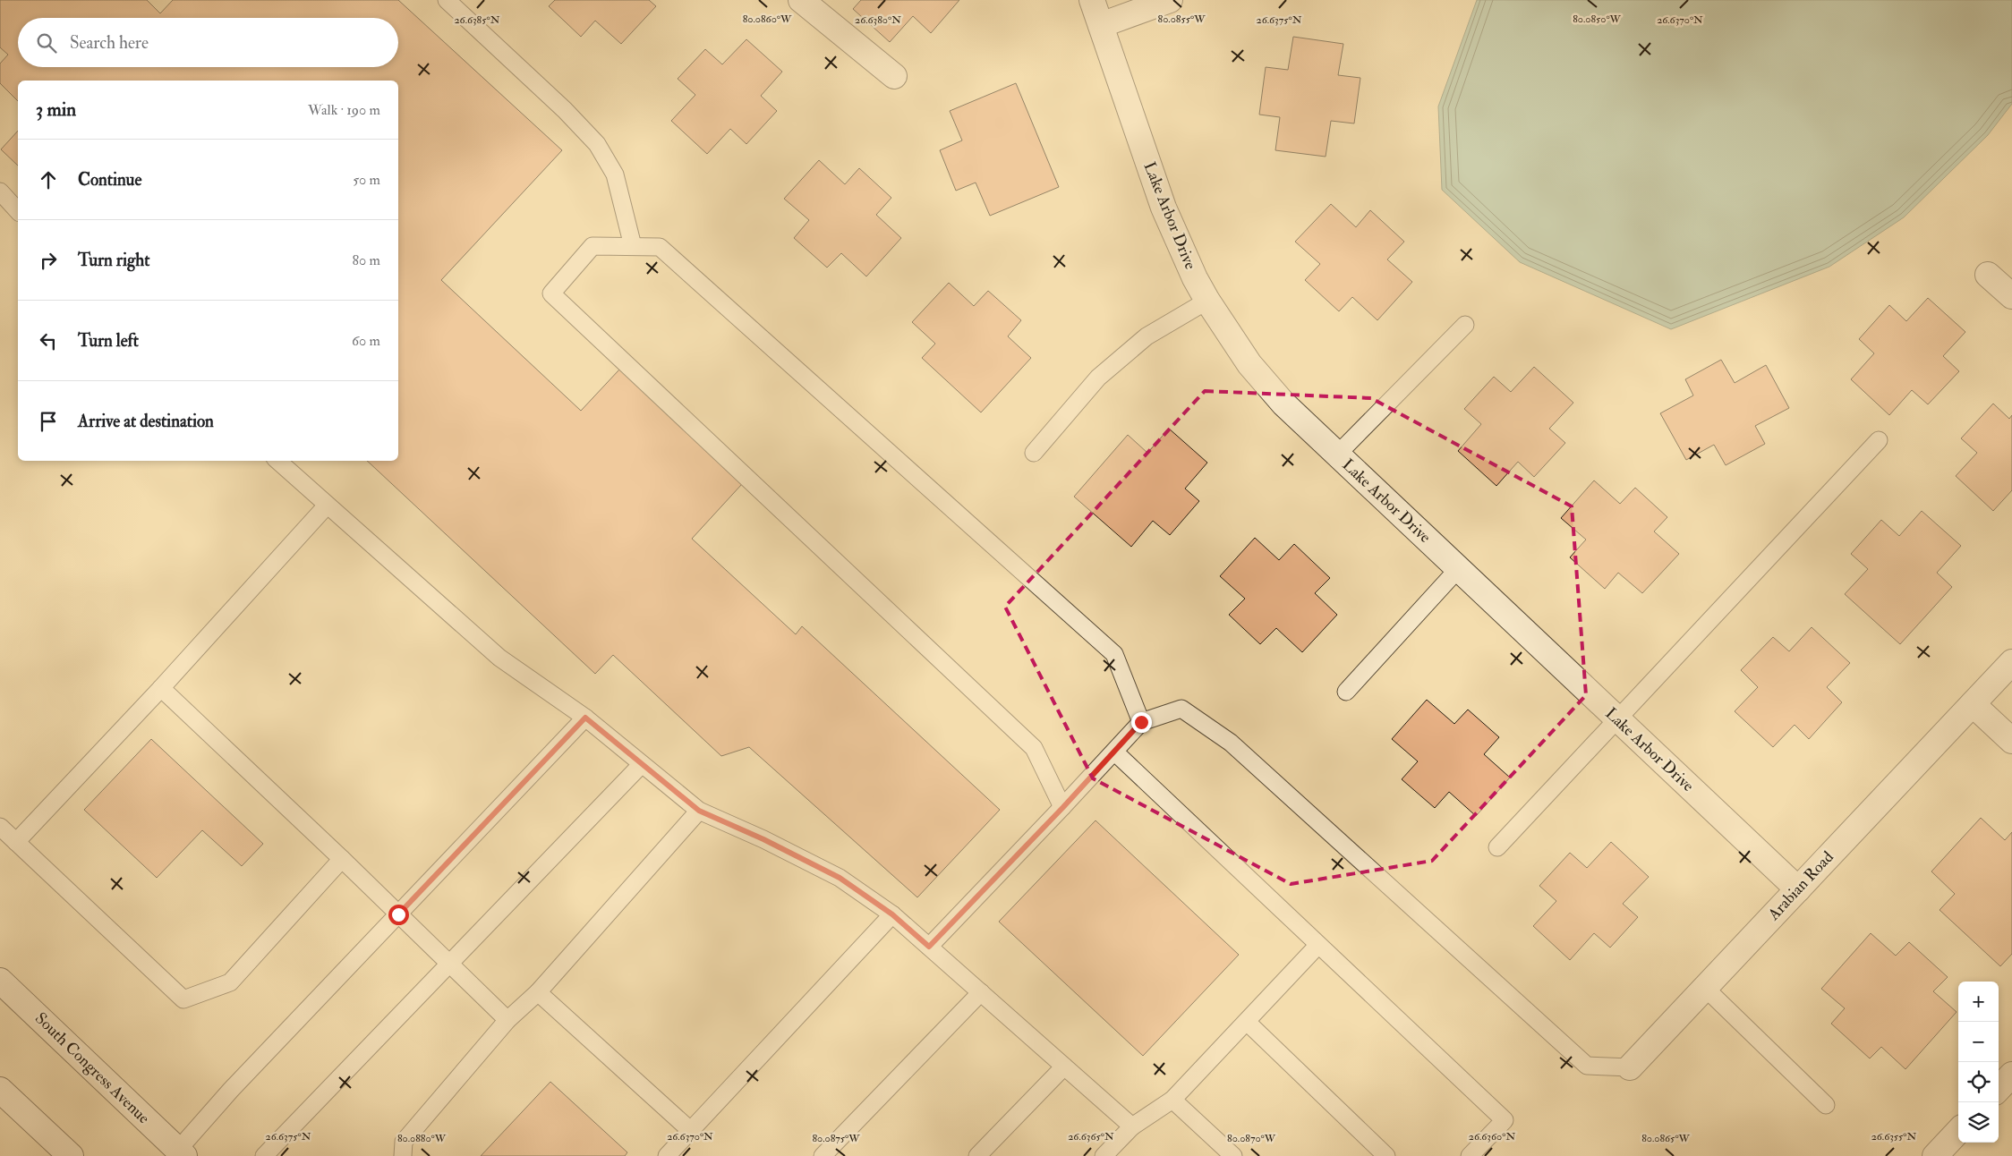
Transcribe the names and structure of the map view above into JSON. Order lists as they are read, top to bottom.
{
  "streets": {
    "street": ["Lake Arbor Drive", "Arabian Road", "South Congress Avenue"]
  },
  "crossings": [
    ["Lake Arbor Drive", "Arabian Road"]
  ],
  "page": {
    "search": "Search here",
    "heading": ["3 min", "Walk · 190 m"],
    "list": [
      ["Continue", "50 m"],
      ["Turn right", "80 m"],
      ["Turn left", "60 m"],
      "Arrive at destination"
    ],
    "map_buttons": ["+", "−"]
  },
  "coordinates": [
    "80.0860°W",
    "80.0855°W",
    "80.0850°W",
    "26.6385°N",
    "26.6380°N",
    "26.6375°N",
    "26.6370°N",
    "26.6365°N",
    "26.6360°N",
    "26.6355°N",
    "80.0880°W",
    "80.0875°W",
    "80.0870°W",
    "80.0865°W"
  ]
}
